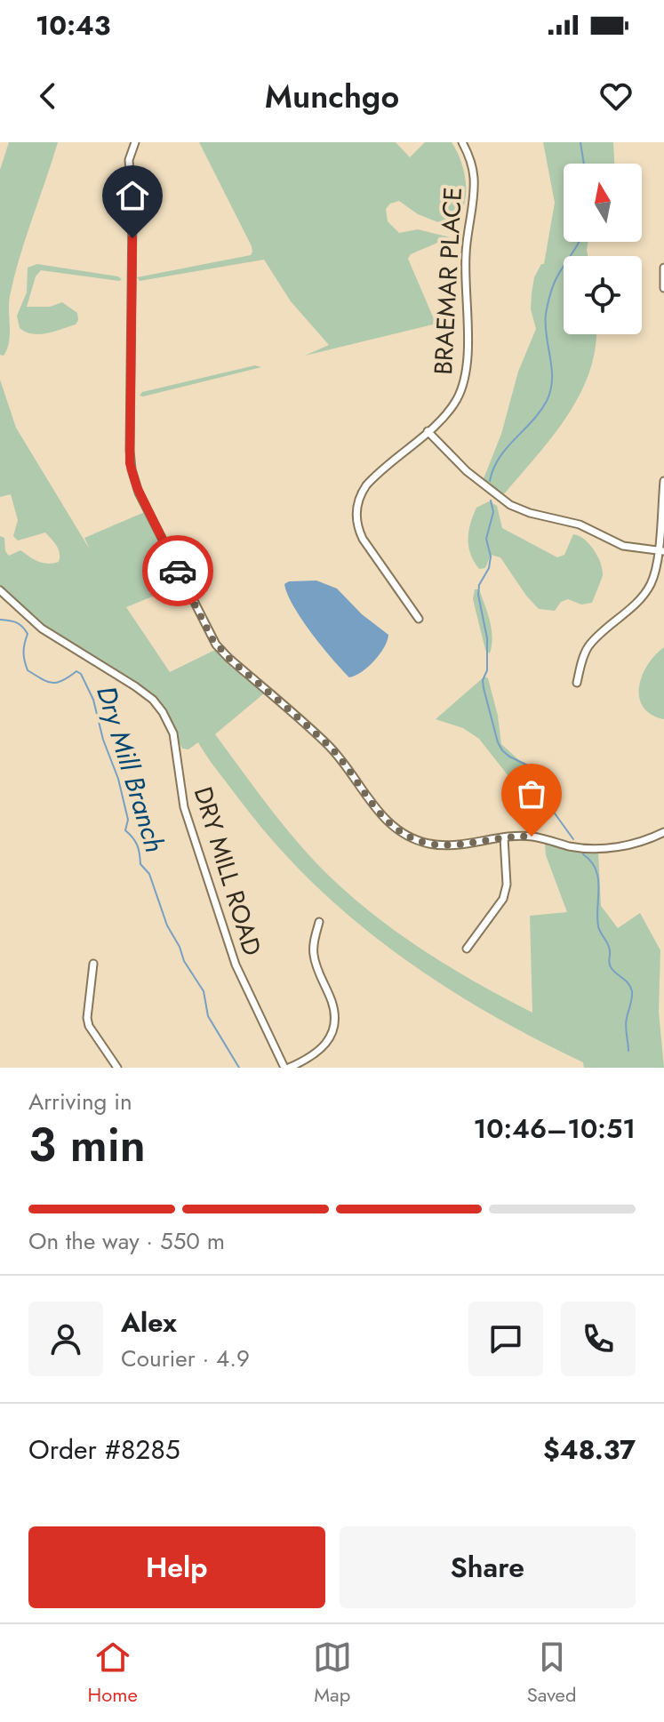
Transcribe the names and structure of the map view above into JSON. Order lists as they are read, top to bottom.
{
  "streets": {
    "street": ["BRAEMAR PLACE", "DRY MILL ROAD"]
  },
  "water": ["Dry Mill Branch"],
  "north": "top",
  "page": {
    "status": "10:43",
    "header": "Munchgo",
    "heading": ["3 min", "Arriving in", "10:46–10:51"],
    "panel": [
      "Alex",
      "Courier · 4.9",
      "Order #8285",
      "$48.37"
    ],
    "bar": "On the way · 550 m",
    "buttons": ["Help", "Share"],
    "tabs": ["Home", "Map", "Saved"]
  }
}
